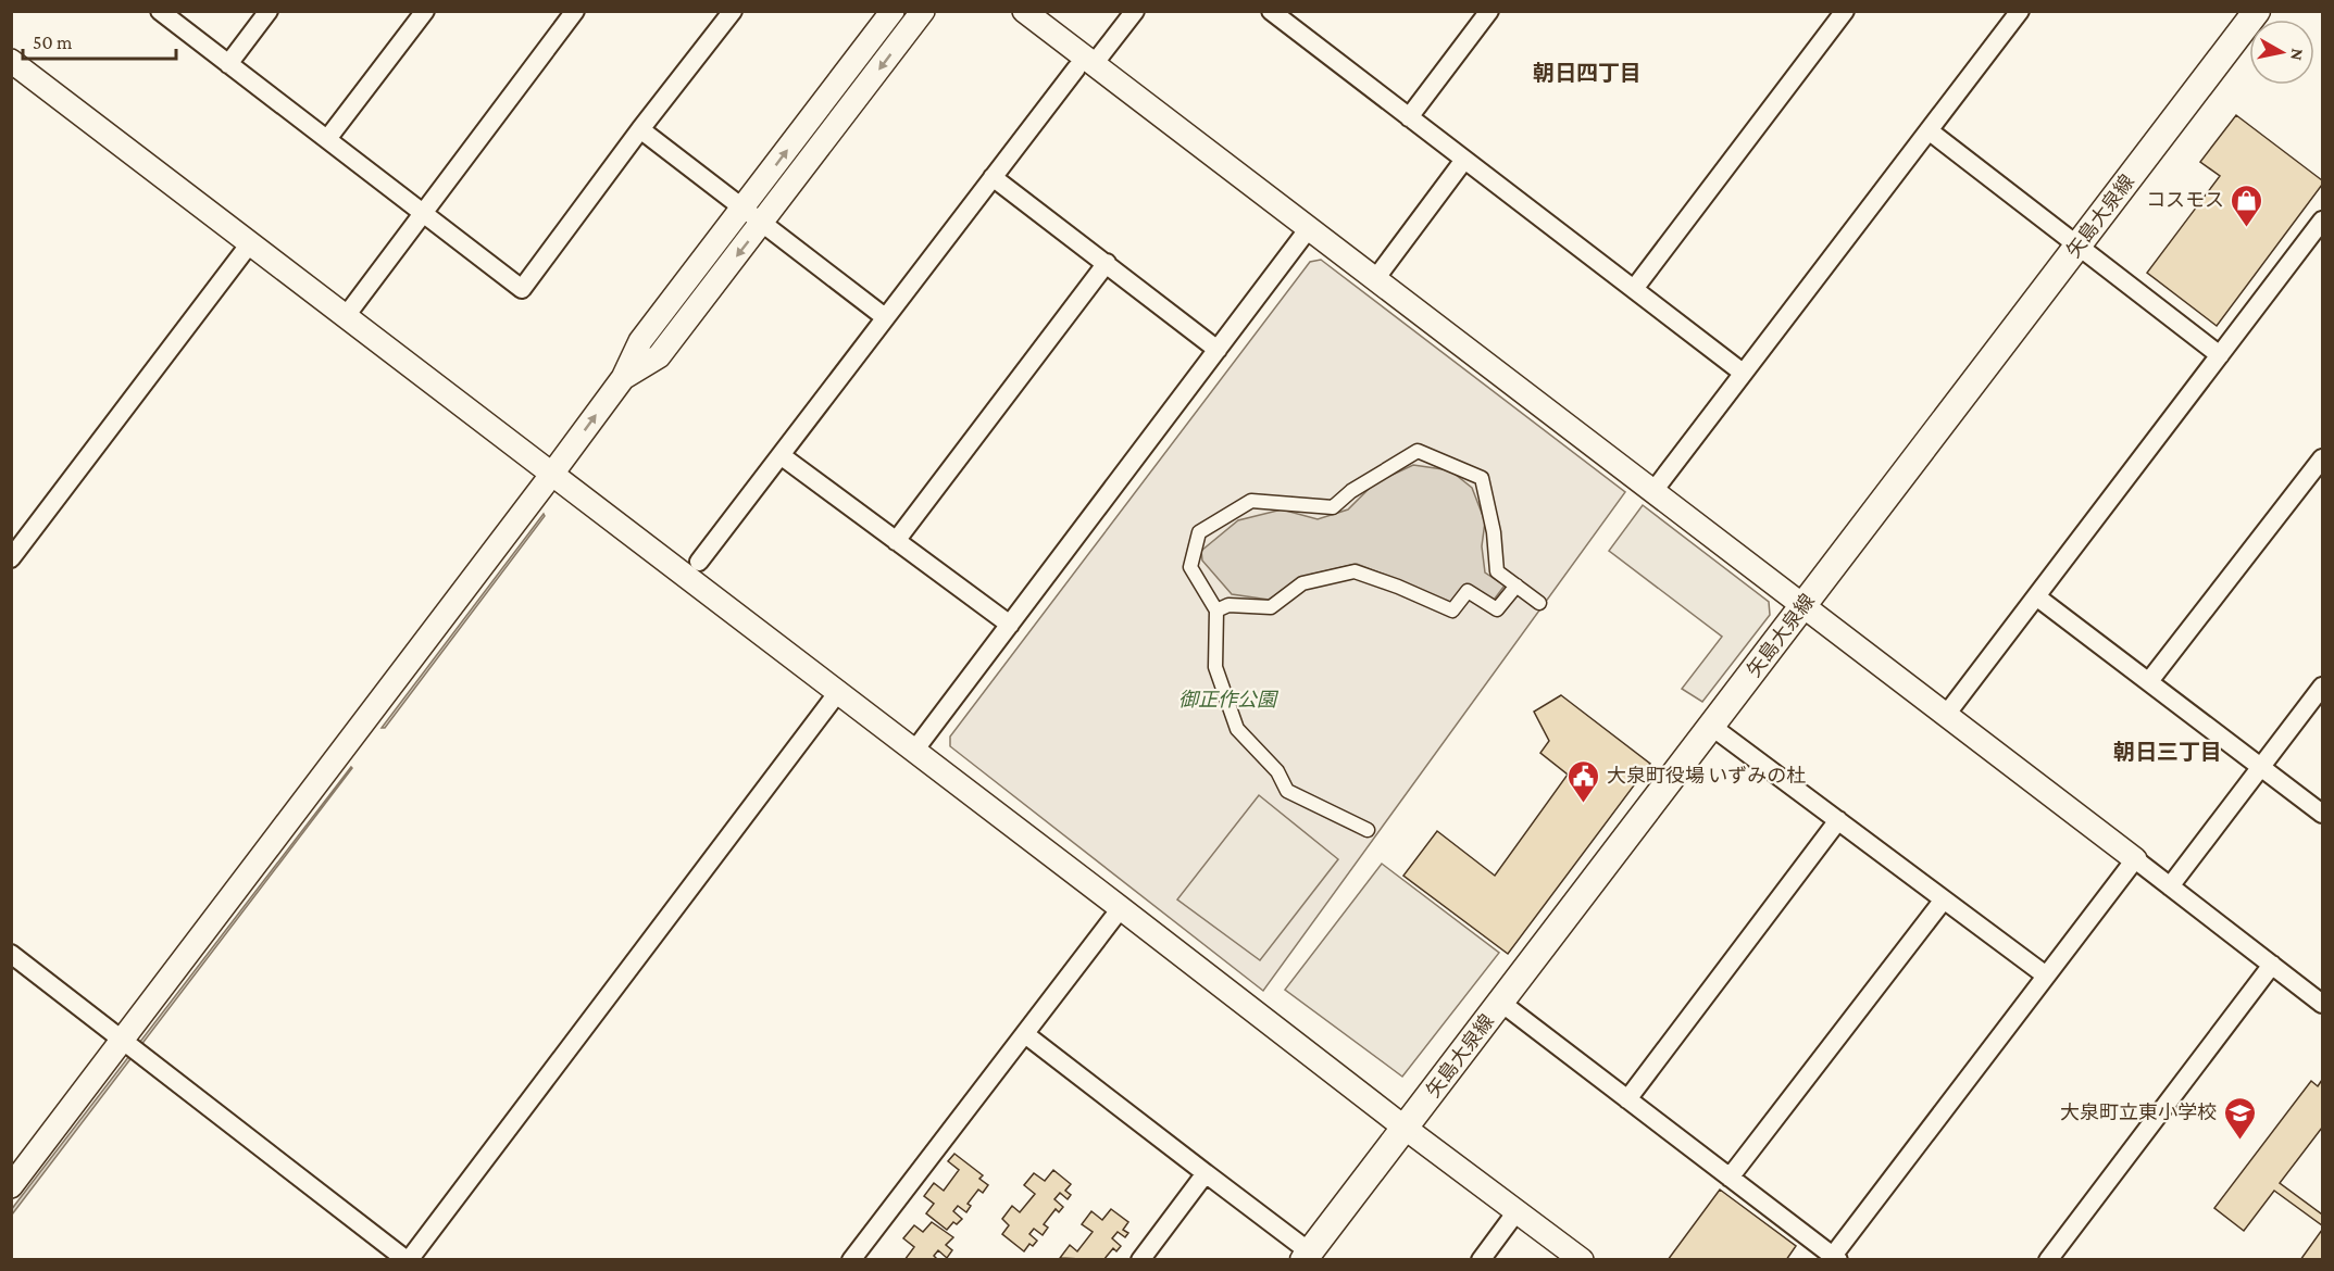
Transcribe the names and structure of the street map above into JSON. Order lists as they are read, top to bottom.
{
  "streets": {
    "main road": ["矢島大泉線"]
  },
  "districts": ["朝日四丁目", "朝日三丁目"],
  "parks": ["御正作公園"],
  "places": {
    "shop": ["コスモス"],
    "public building": ["大泉町役場 いずみの杜"],
    "school or university": ["大泉町立東小学校"]
  },
  "scale_bar": "50 m",
  "north": "right"
}
